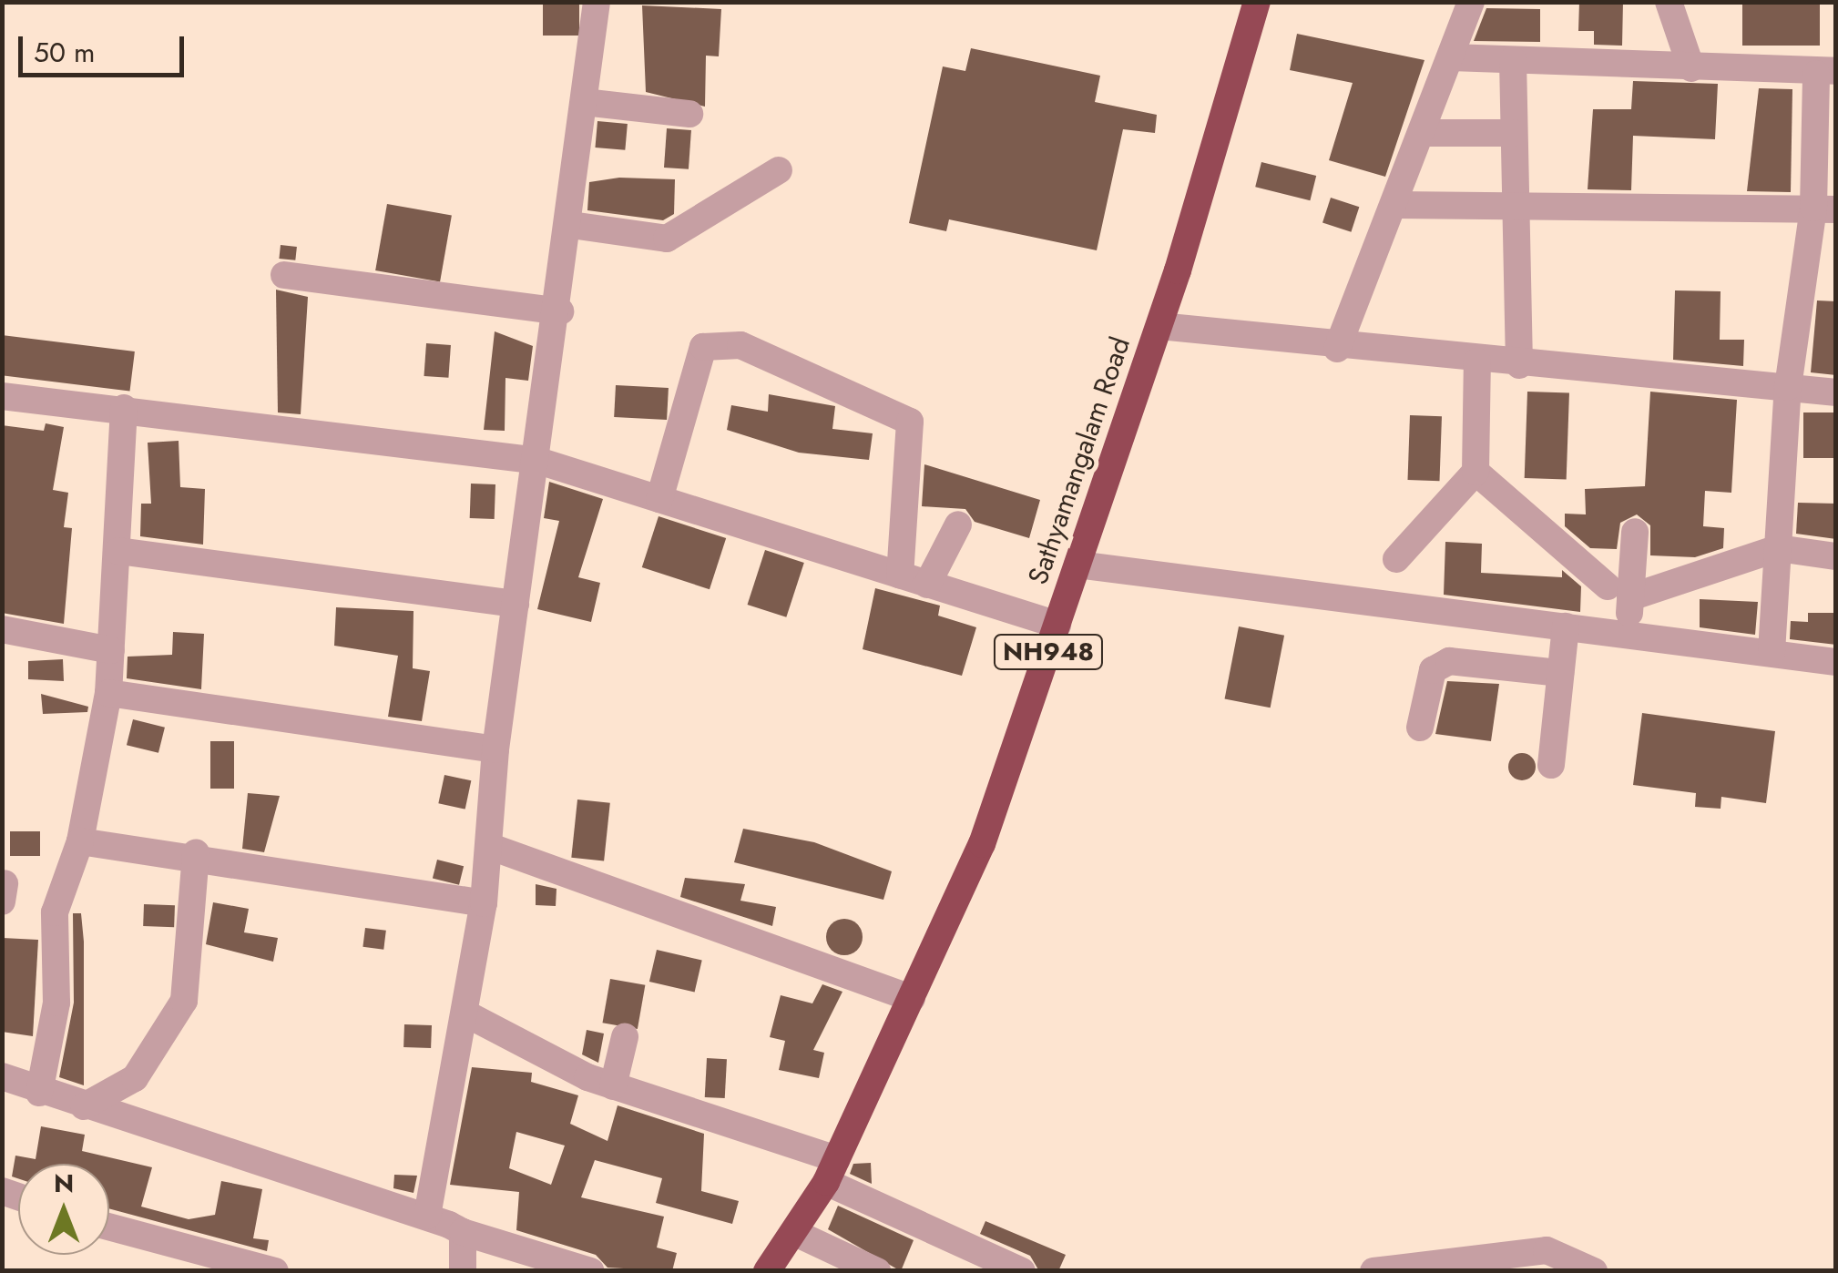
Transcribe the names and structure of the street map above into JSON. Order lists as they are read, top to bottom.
{
  "streets": {
    "highway": ["Sathyamangalam Road", "NH948"]
  },
  "scale_bar": "50 m",
  "north": "top"
}
